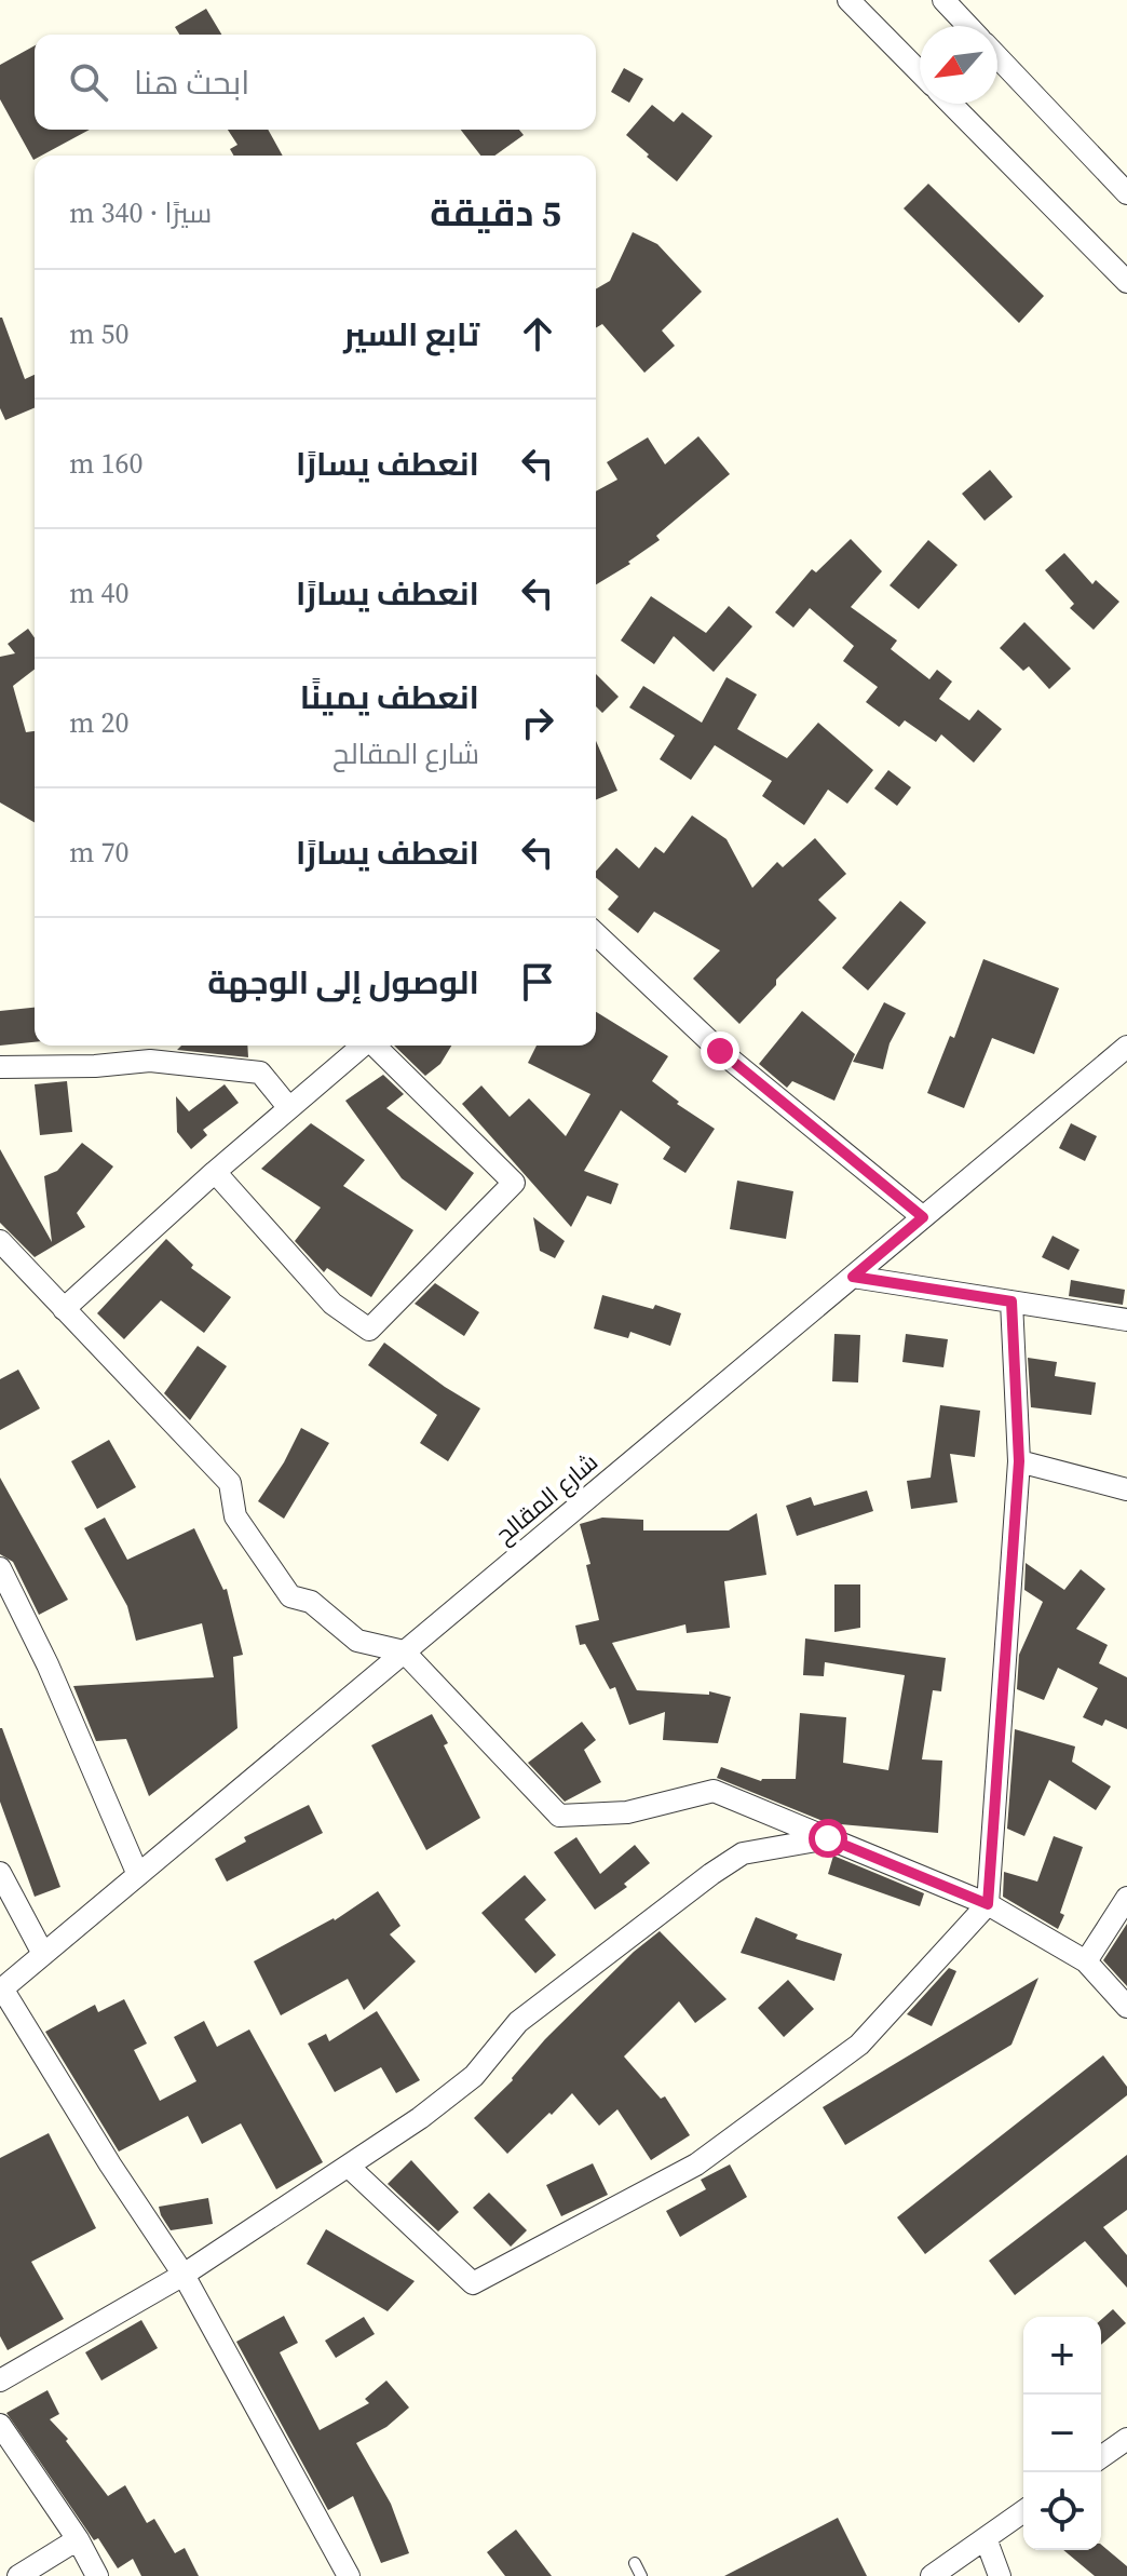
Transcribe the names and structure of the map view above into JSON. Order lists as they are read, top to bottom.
{
  "streets": {
    "street": ["شارع المقالح"]
  },
  "north": "bottom left",
  "page": {
    "search": "ابحث هنا",
    "heading": ["5 دقيقة", "سيرًا · 340 m"],
    "list": [
      ["تابع السير", "50 m"],
      ["انعطف يسارًا", "160 m"],
      ["انعطف يسارًا", "40 m"],
      ["انعطف يمينًا", "شارع المقالح", "20 m"],
      ["انعطف يسارًا", "70 m"],
      "الوصول إلى الوجهة"
    ],
    "map_buttons": ["+", "−"]
  }
}
